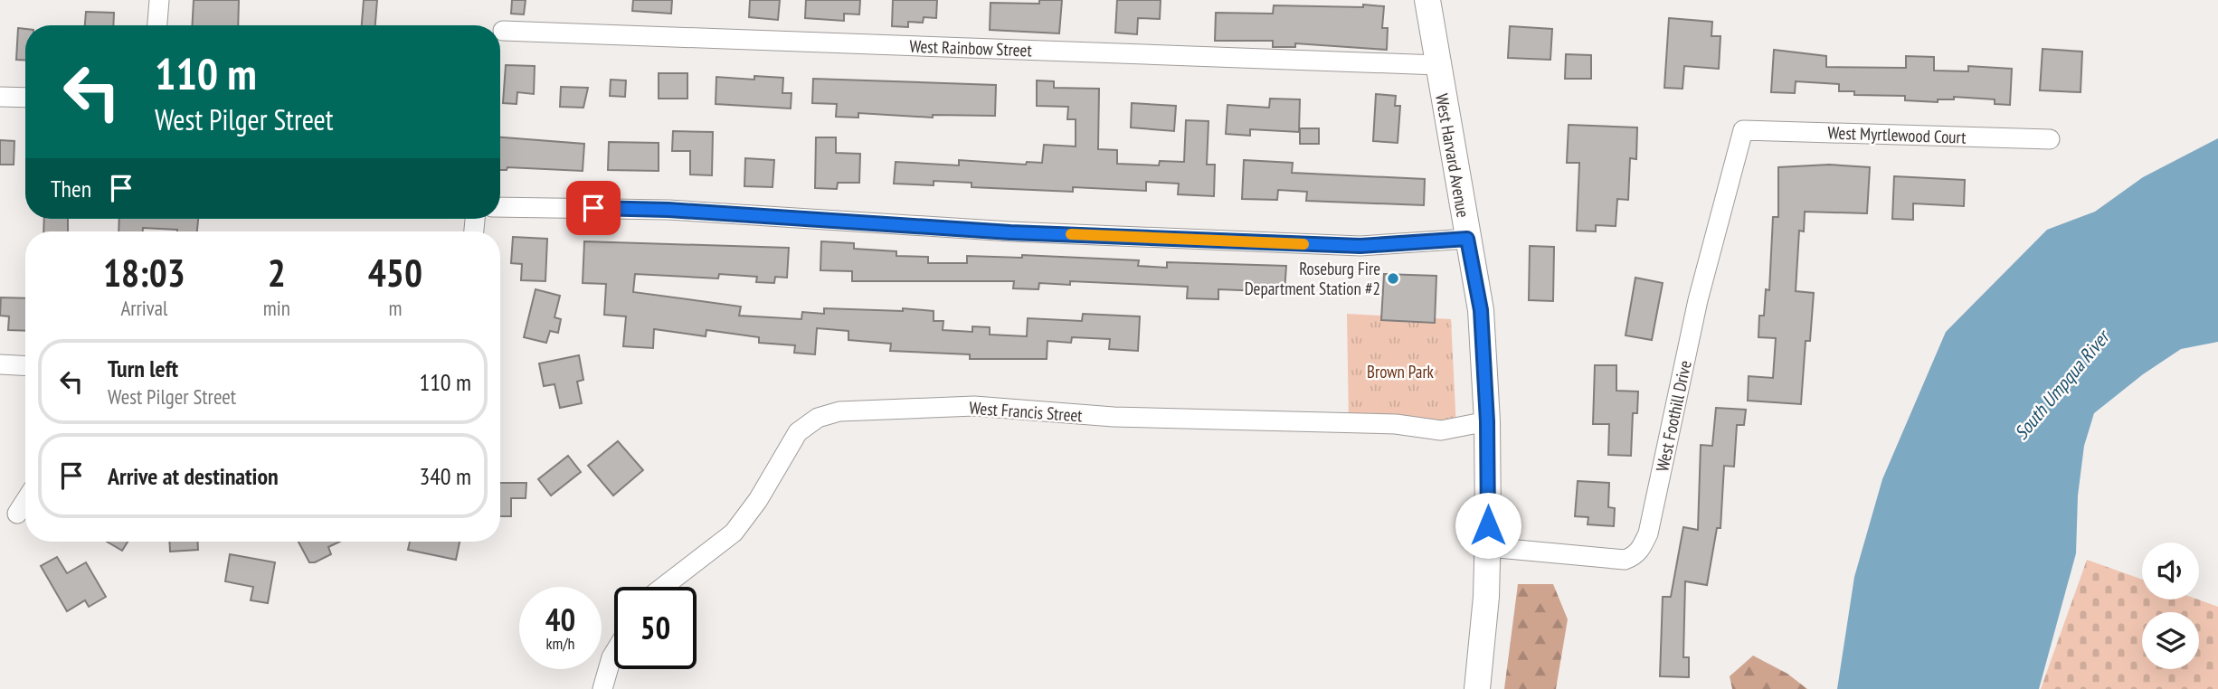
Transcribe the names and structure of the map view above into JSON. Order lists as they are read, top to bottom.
{
  "streets": {
    "main road": ["West Harvard Avenue"],
    "street": [
      "West Rainbow Street",
      "West Myrtlewood Court",
      "West Francis Street",
      "West Foothill Drive"
    ]
  },
  "crossings": [
    ["West Rainbow Street", "West Harvard Avenue"],
    ["West Myrtlewood Court", "West Foothill Drive"],
    ["West Harvard Avenue", "West Francis Street"],
    ["West Harvard Avenue", "West Foothill Drive"]
  ],
  "water": ["South Umpqua River"],
  "parks": ["Brown Park"],
  "places": ["Roseburg Fire Department Station #2"],
  "page": {
    "turn": ["110 m", "West Pilger Street"],
    "then": "Then",
    "eta": [
      "18:03",
      "Arrival",
      "2",
      "min",
      "450",
      "m"
    ],
    "list": [
      {
        "name": "Turn left",
        "note": "West Pilger Street",
        "value": "110 m"
      },
      {
        "name": "Arrive at destination",
        "value": "340 m"
      }
    ],
    "speed": "40 km/h",
    "limit": "50"
  }
}
